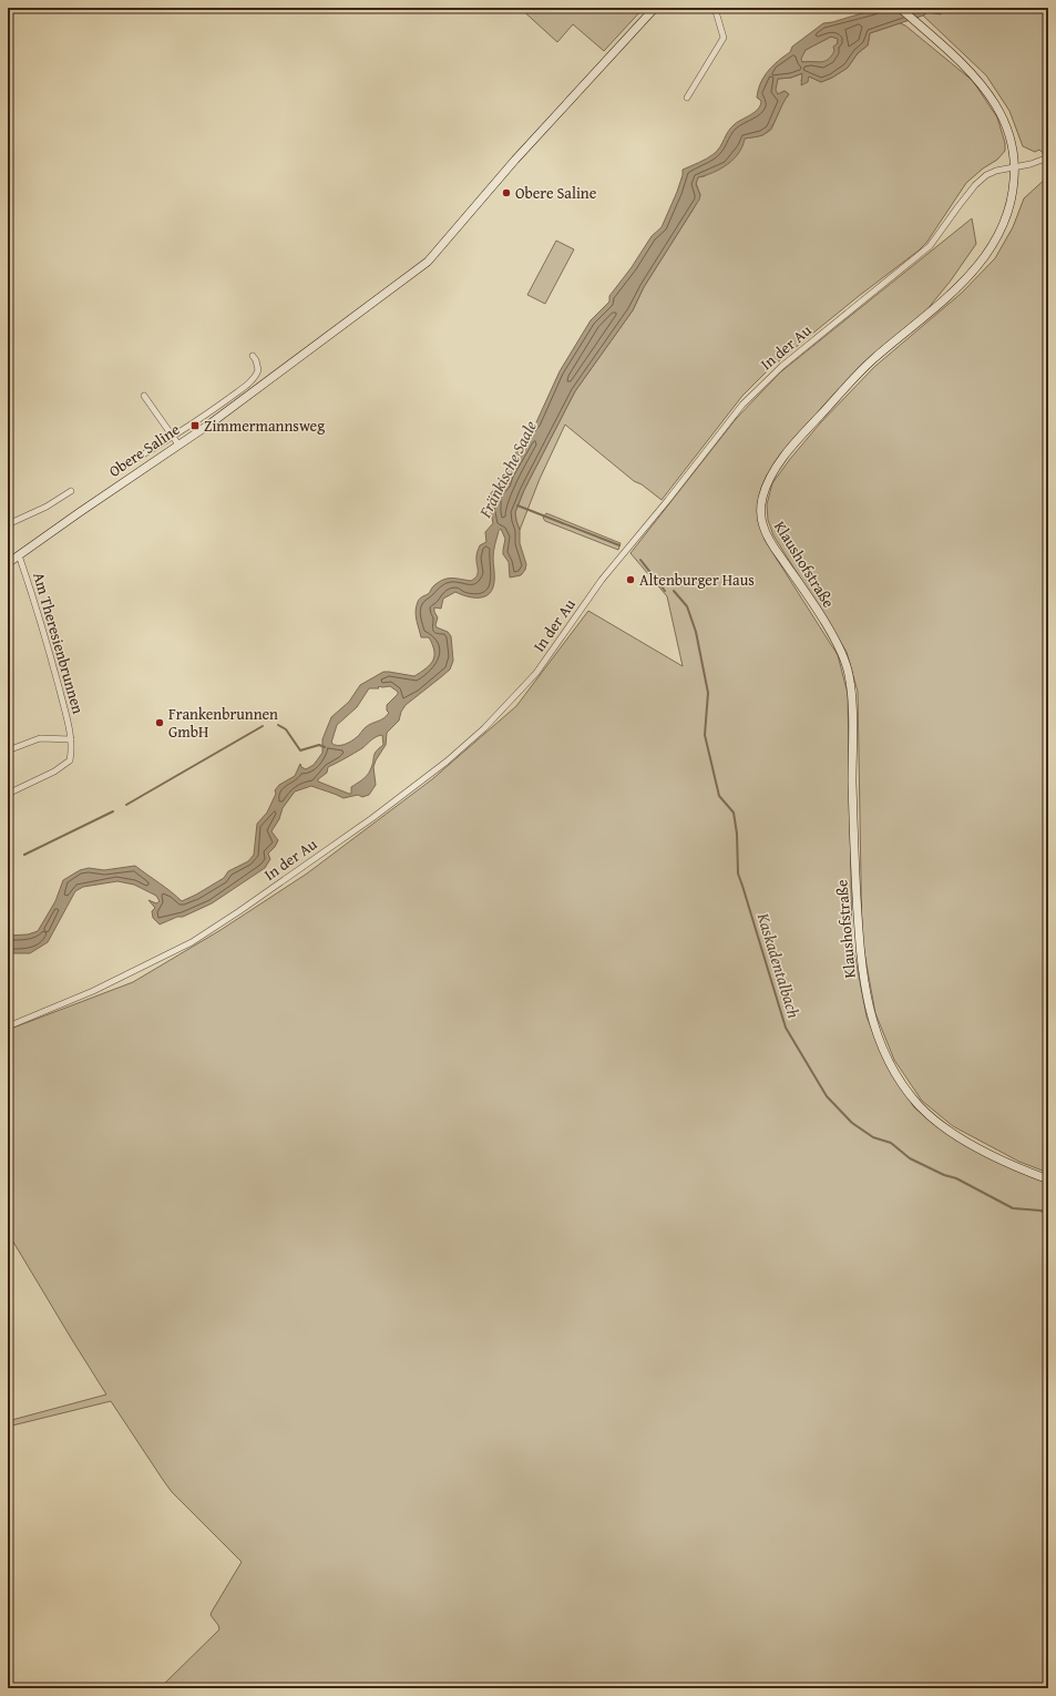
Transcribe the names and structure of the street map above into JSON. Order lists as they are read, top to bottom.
{
  "streets": {
    "main road": ["Obere Saline", "Klaushofstraße"],
    "street": ["In der Au", "Am Theresienbrunnen"]
  },
  "crossings": [
    ["In der Au", "Klaushofstraße"],
    ["Obere Saline", "Am Theresienbrunnen"]
  ],
  "water": ["Fränkische Saale", "Kaskadentalbach"],
  "places": {
    "other": ["Obere Saline", "Altenburger Haus", "Frankenbrunnen GmbH"],
    "transit": ["Zimmermannsweg"]
  }
}
